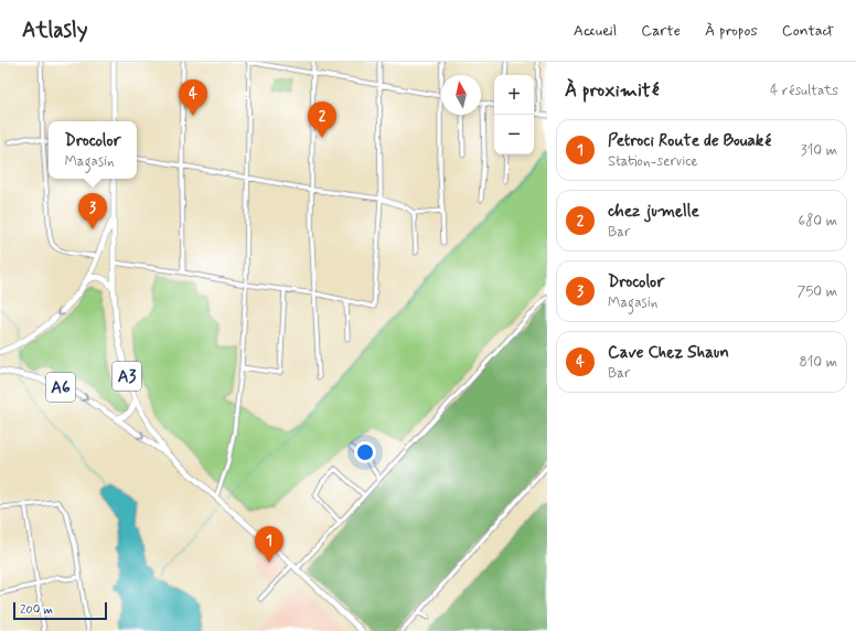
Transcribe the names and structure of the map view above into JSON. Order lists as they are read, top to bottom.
{
  "streets": {
    "highway": ["A3", "A6"]
  },
  "crossings": [
    ["A3", "A6"]
  ],
  "scale_bar": "200 m",
  "north": "top",
  "page": {
    "header": "Atlasly",
    "nav": [
      "Accueil",
      "Carte",
      "À propos",
      "Contact"
    ],
    "heading": ["À proximité", "4 résultats"],
    "map_buttons": ["+", "−"],
    "pins": [
      "4",
      "2",
      "3",
      "1"
    ],
    "list": [
      {
        "mark": "1",
        "name": "Petroci Route de Bouaké",
        "note": "Station-service",
        "value": "310 m"
      },
      {
        "mark": "2",
        "name": "chez jumelle",
        "note": "Bar",
        "value": "680 m"
      },
      {
        "mark": "3",
        "name": "Drocolor",
        "note": "Magasin",
        "value": "750 m"
      },
      {
        "mark": "4",
        "name": "Cave Chez Shaun",
        "note": "Bar",
        "value": "810 m"
      }
    ],
    "popup": ["Drocolor", "Magasin"],
    "scale": "200 m"
  }
}
